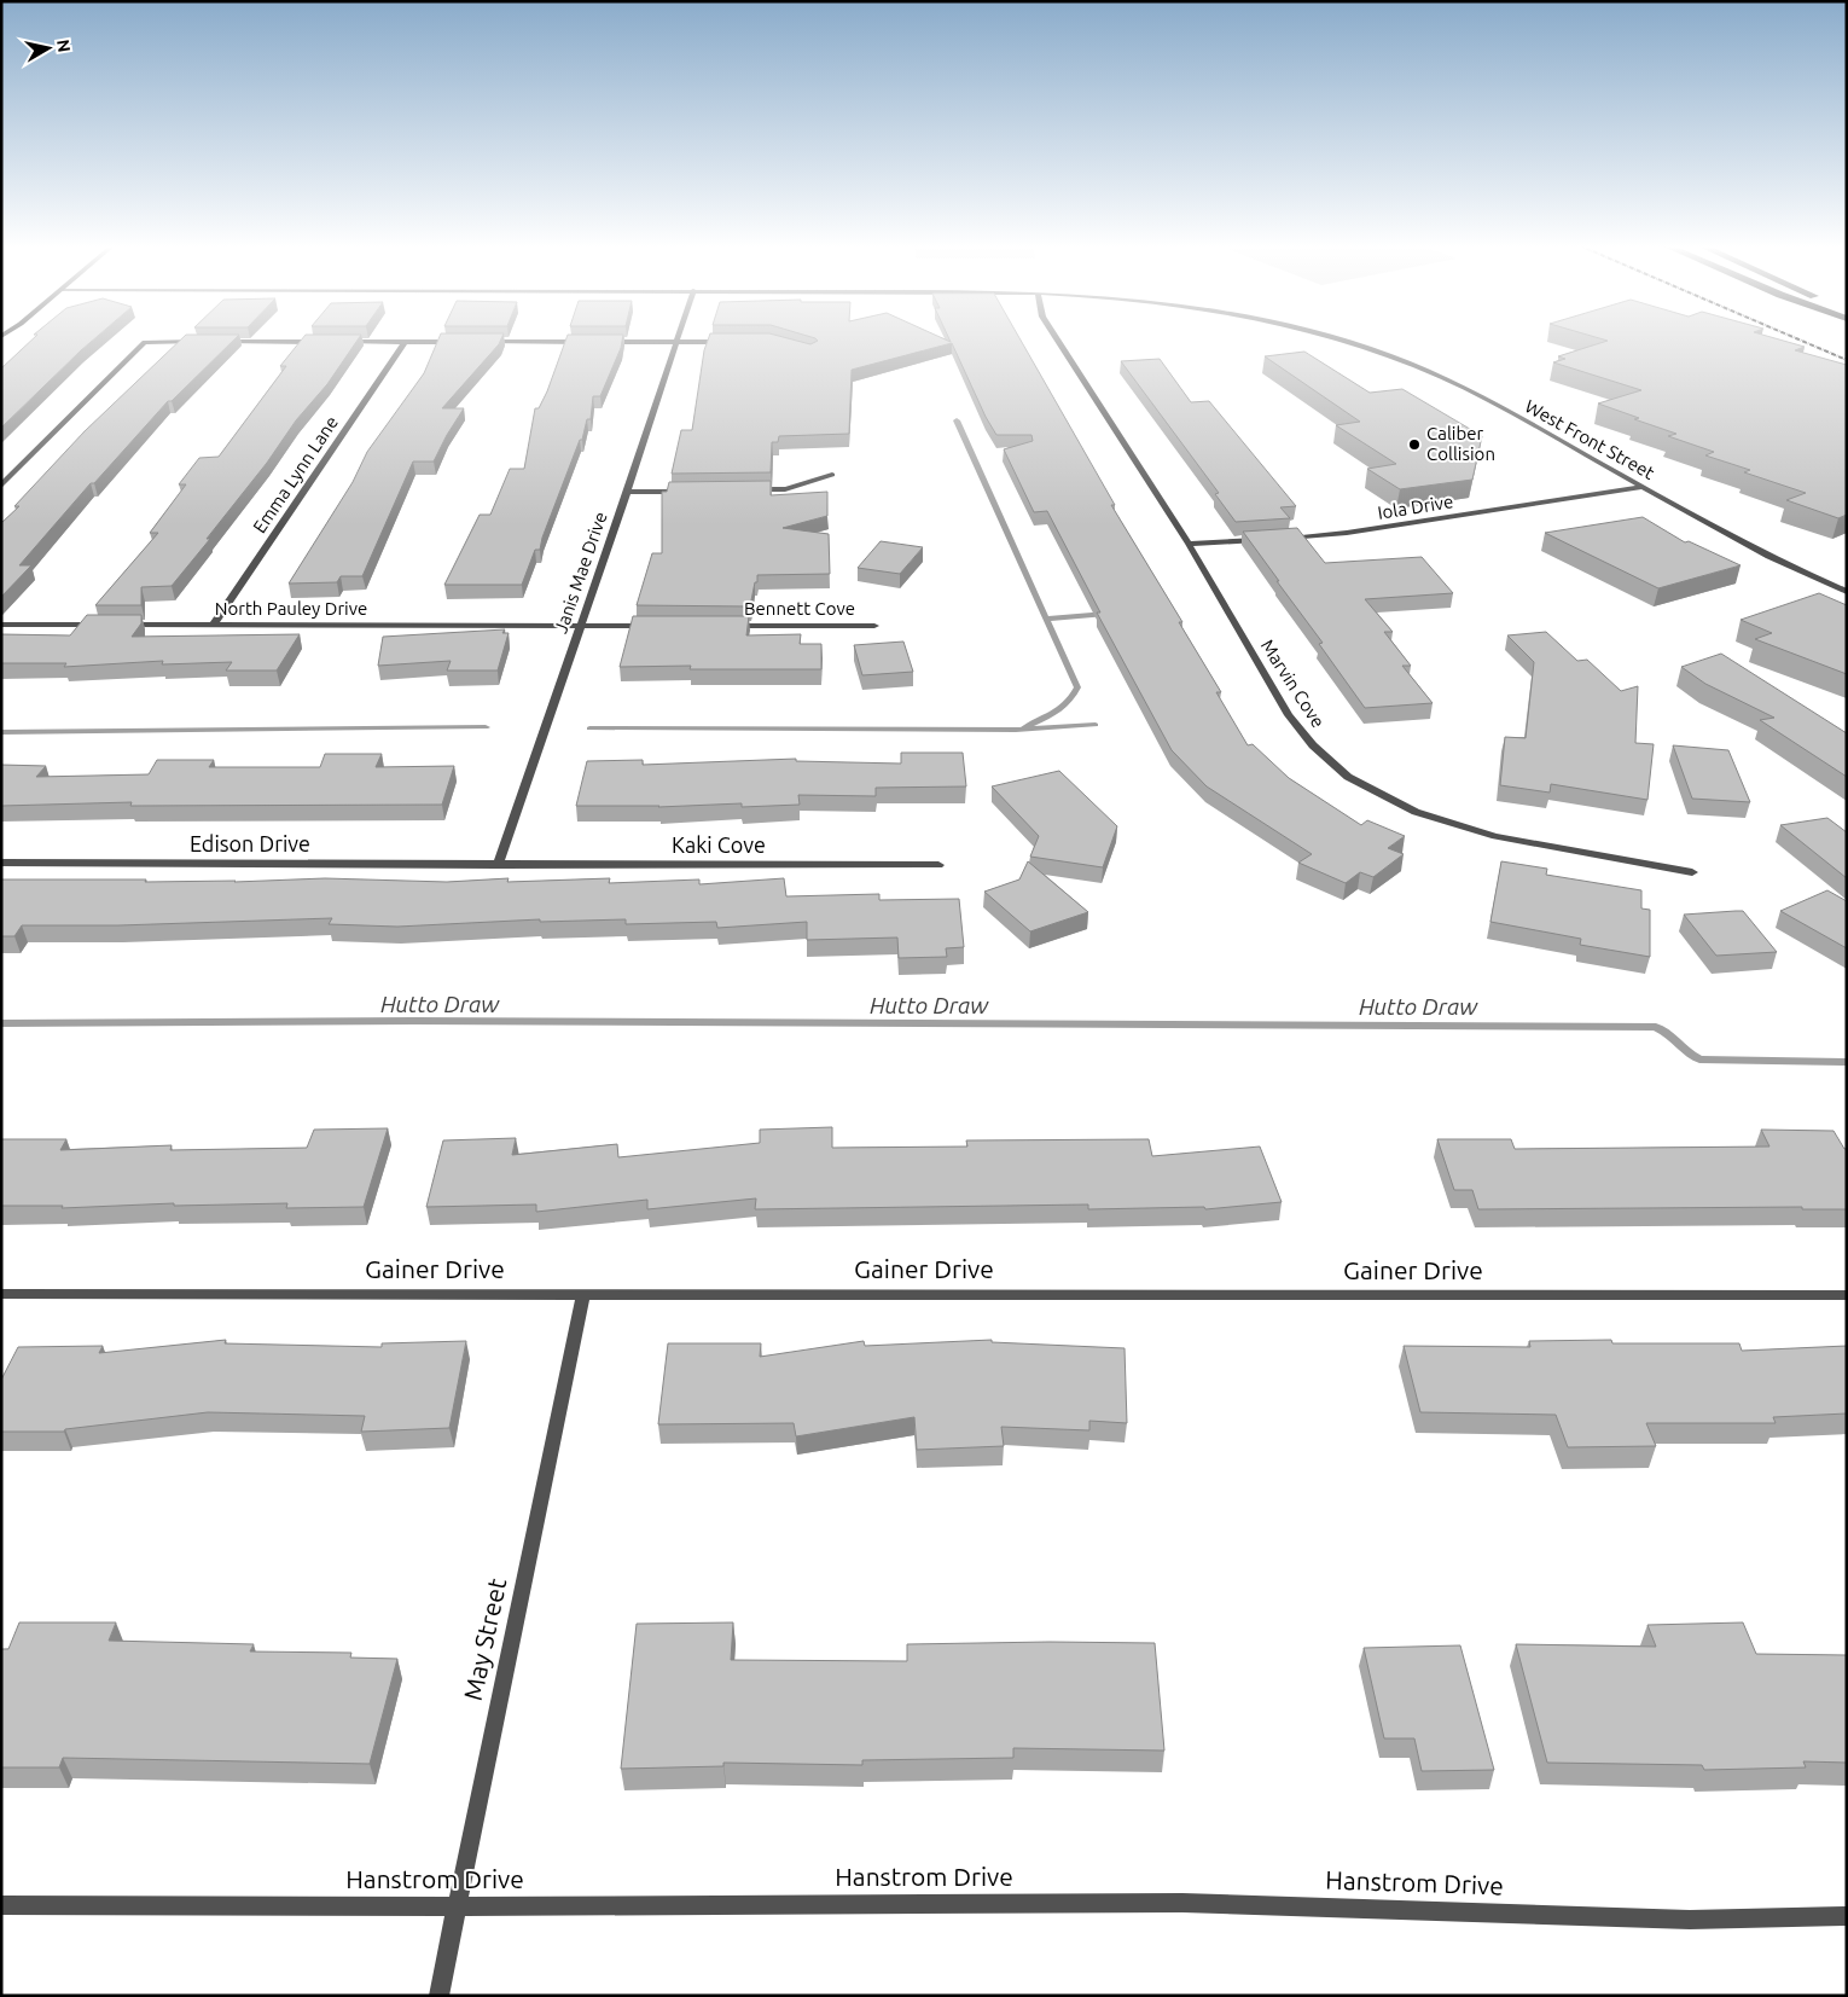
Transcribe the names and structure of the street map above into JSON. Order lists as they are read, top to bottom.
{
  "streets": {
    "street": [
      "West Front Street",
      "Emma Lynn Lane",
      "Iola Drive",
      "Janis Mae Drive",
      "North Pauley Drive",
      "Bennett Cove",
      "Marvin Cove",
      "Edison Drive",
      "Kaki Cove",
      "Gainer Drive",
      "May Street",
      "Hanstrom Drive"
    ]
  },
  "crossings": [
    ["West Front Street", "Iola Drive"],
    ["Emma Lynn Lane", "North Pauley Drive"],
    ["Janis Mae Drive", "North Pauley Drive"],
    ["Janis Mae Drive", "Edison Drive"],
    ["Janis Mae Drive", "Kaki Cove"],
    ["Edison Drive", "Kaki Cove"],
    ["Gainer Drive", "May Street"],
    ["May Street", "Hanstrom Drive"]
  ],
  "water": ["Hutto Draw"],
  "places": ["Caliber Collision"],
  "north": "right"
}
